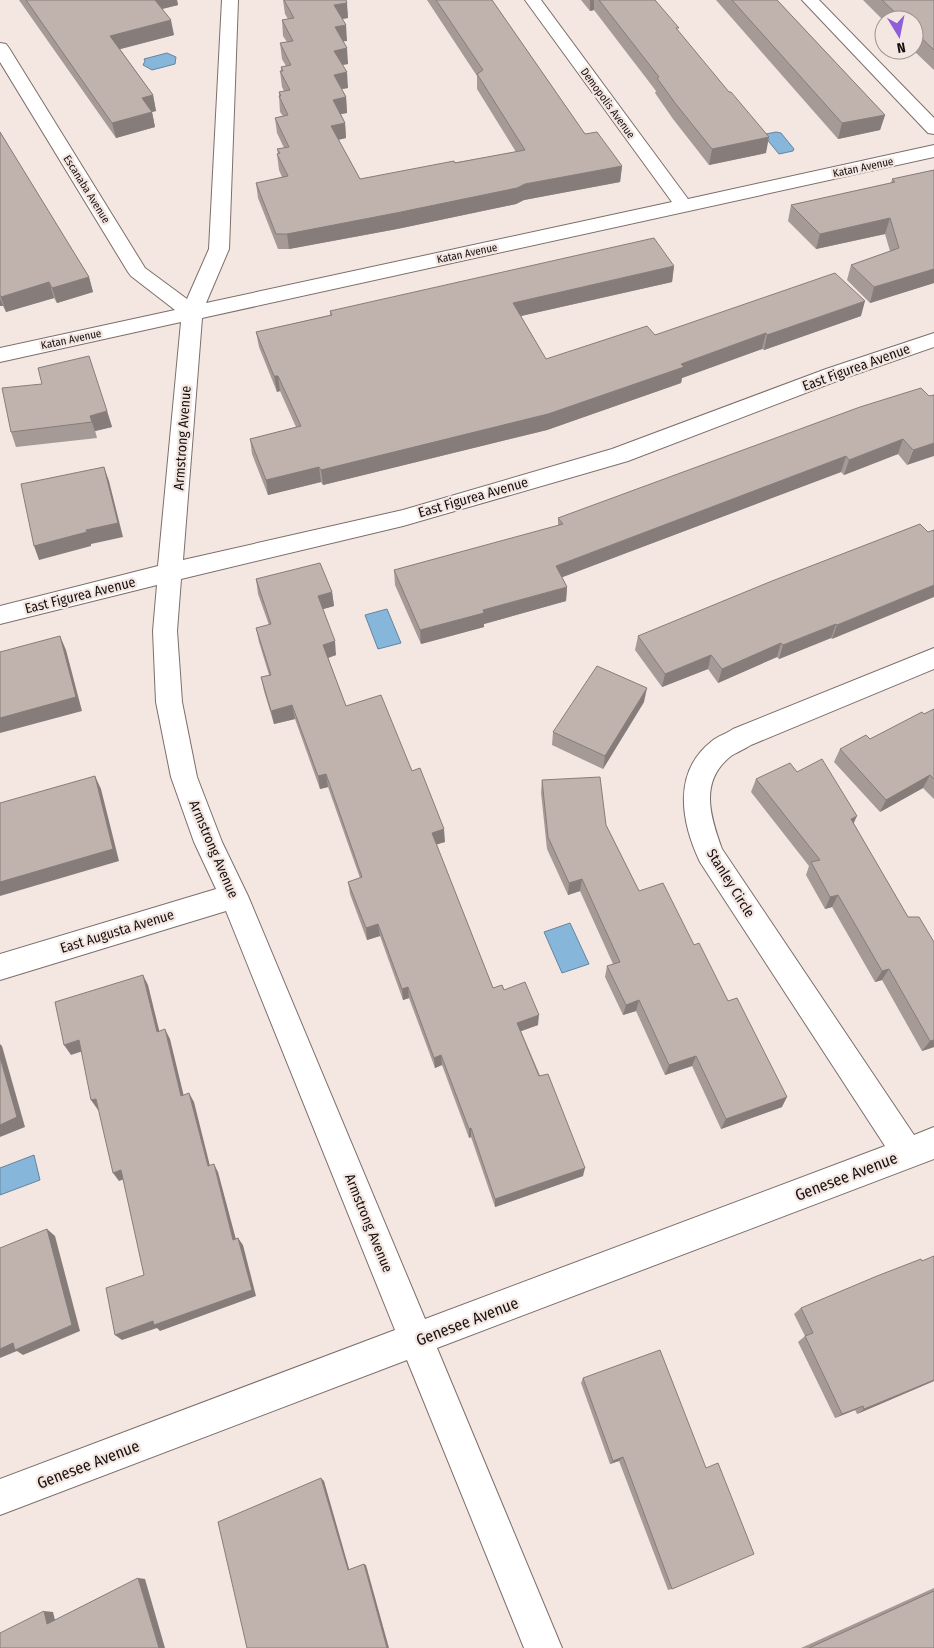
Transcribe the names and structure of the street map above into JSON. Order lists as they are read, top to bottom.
{
  "streets": {
    "street": [
      "Demopolis Avenue",
      "Katan Avenue",
      "Escanaba Avenue",
      "East Figurea Avenue",
      "Armstrong Avenue",
      "Stanley Circle",
      "East Augusta Avenue",
      "Genesee Avenue"
    ]
  },
  "crossings": [
    ["Demopolis Avenue", "Katan Avenue"],
    ["Katan Avenue", "Escanaba Avenue"],
    ["Katan Avenue", "Armstrong Avenue"],
    ["Escanaba Avenue", "Armstrong Avenue"],
    ["East Figurea Avenue", "Armstrong Avenue"],
    ["Armstrong Avenue", "East Augusta Avenue"],
    ["Armstrong Avenue", "Genesee Avenue"],
    ["Stanley Circle", "Genesee Avenue"]
  ],
  "north": "bottom"
}
